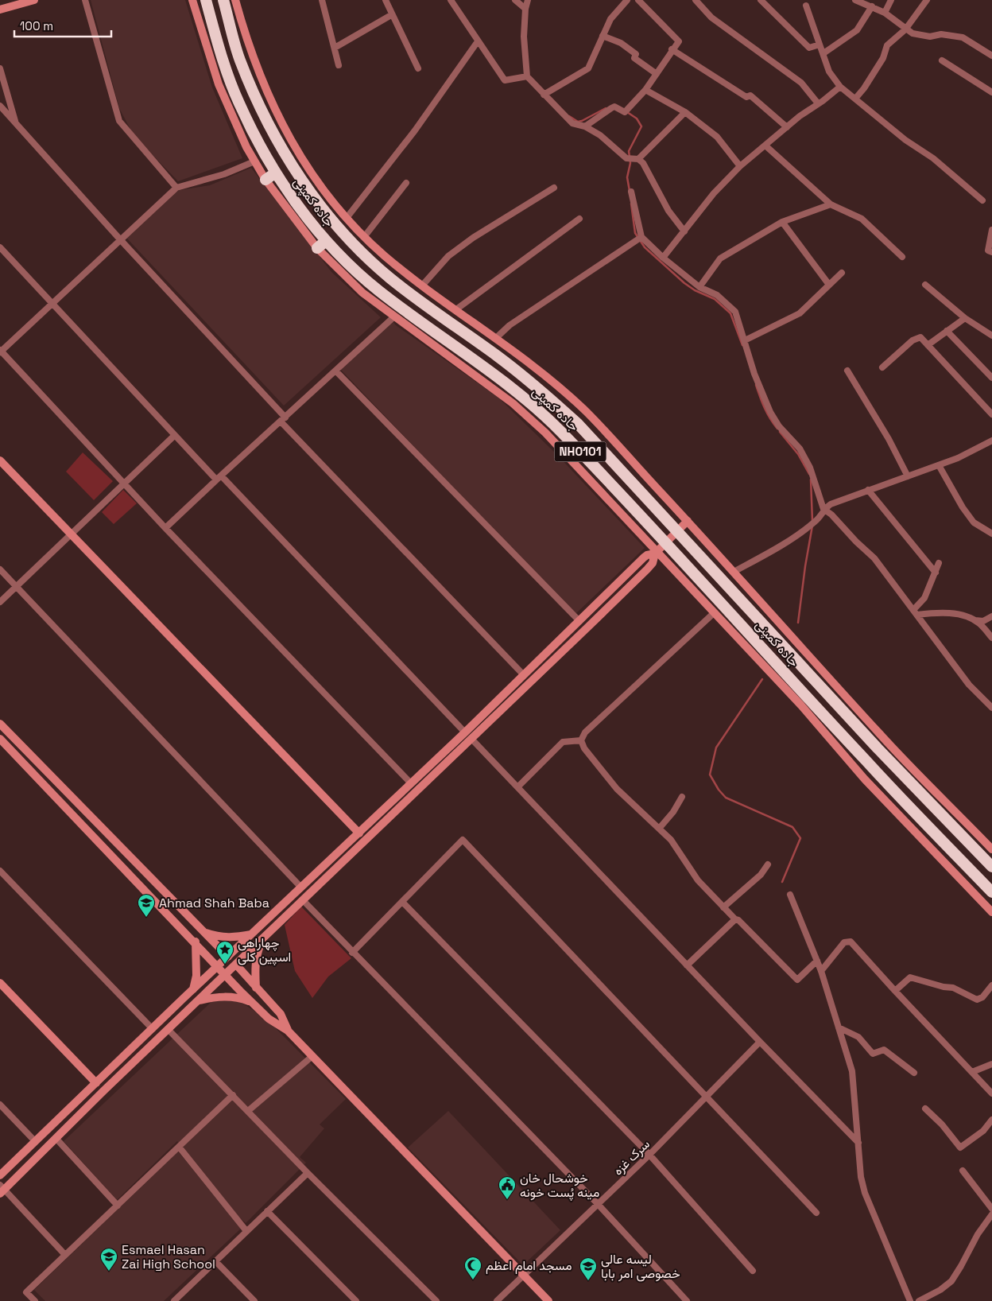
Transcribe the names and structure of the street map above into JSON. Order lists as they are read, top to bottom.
{
  "streets": {
    "highway": ["جاده کمپنی", "NH0101"],
    "street": ["سرک غزه"]
  },
  "places": {
    "school or university": ["Ahmad Shah Baba", "Esmael Hasan Zai High School", "لیسه عالی خصوصی امر بابا"],
    "place": ["چهاراهی اسپین کلی"],
    "public building": ["خوشحال خان مینه پُست خونه"],
    "mosque": ["مسجد امام اعظم"]
  },
  "scale_bar": "100 m"
}
